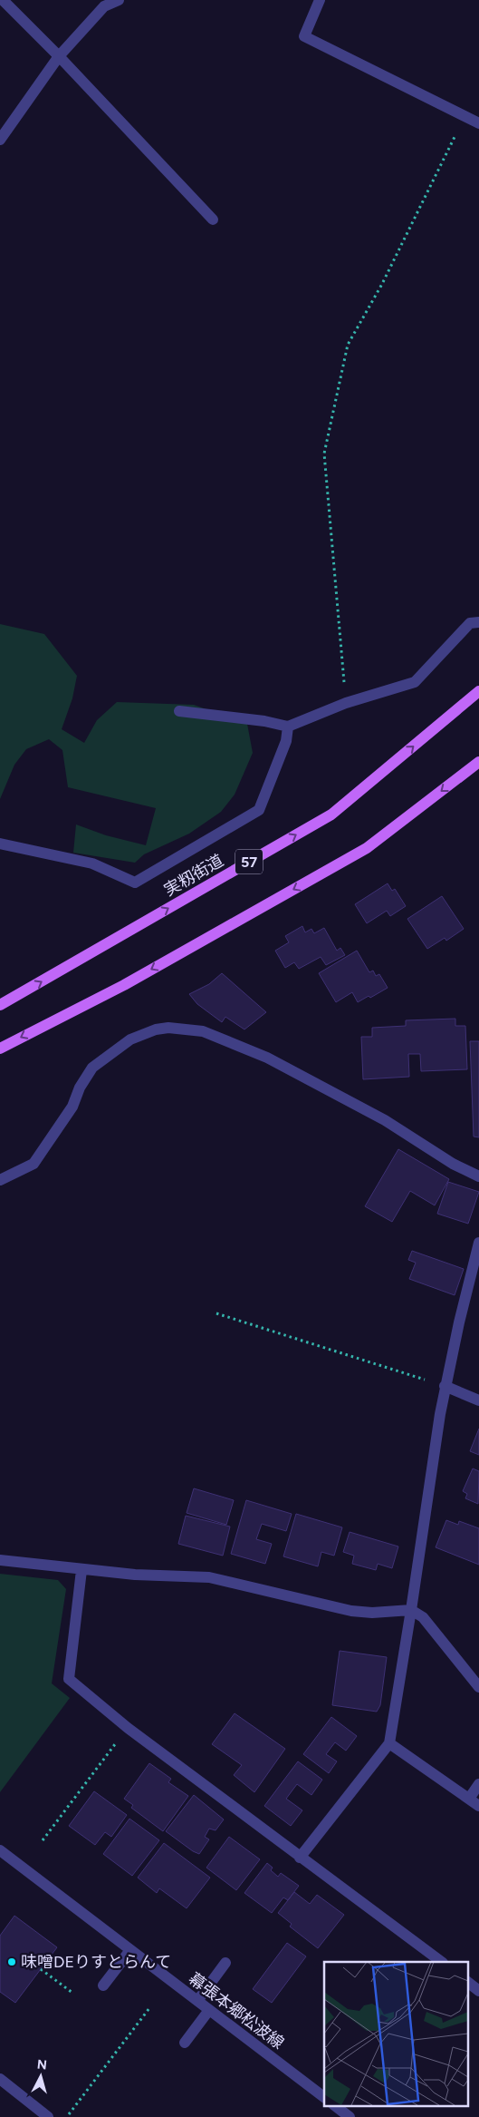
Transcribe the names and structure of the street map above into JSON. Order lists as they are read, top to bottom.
{
  "streets": {
    "main road": ["57", "実籾街道"],
    "street": ["幕張本郷松波線"]
  },
  "places": ["味噌DEりすとらんて"],
  "north": "top"
}
